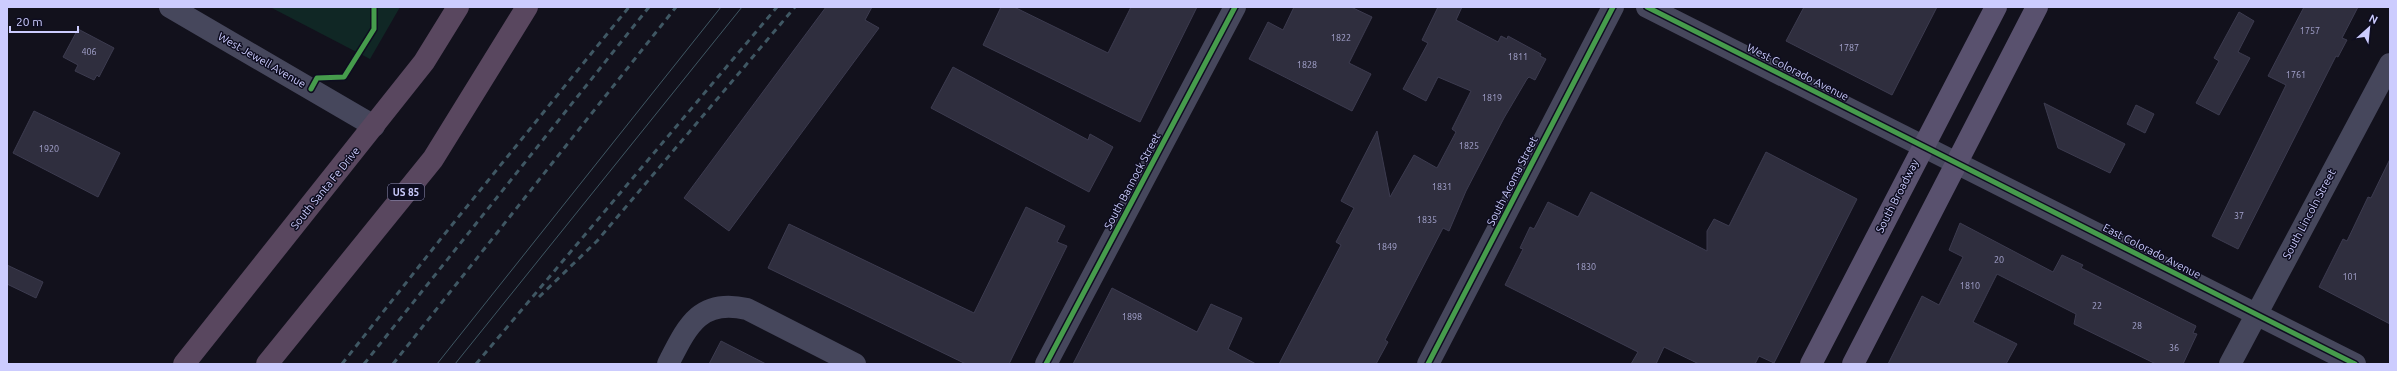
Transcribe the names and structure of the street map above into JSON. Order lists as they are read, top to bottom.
{
  "streets": {
    "highway": ["South Santa Fe Drive", "US 85"],
    "main road": ["South Broadway"],
    "street": [
      "West Jewell Avenue",
      "West Colorado Avenue",
      "South Bannock Street",
      "South Acoma Street",
      "South Lincoln Street",
      "East Colorado Avenue"
    ]
  },
  "crossings": [
    ["West Jewell Avenue", "South Santa Fe Drive"],
    ["West Colorado Avenue", "South Broadway"],
    ["West Colorado Avenue", "East Colorado Avenue"],
    ["South Broadway", "East Colorado Avenue"],
    ["South Lincoln Street", "East Colorado Avenue"]
  ],
  "house_numbers": [
    "1757",
    "1822",
    "1787",
    "406",
    "1811",
    "1828",
    "1761",
    "1819",
    "1825",
    "1920",
    "1831",
    "37",
    "1835",
    "1849",
    "20",
    "1830",
    "101",
    "1810",
    "22",
    "1898",
    "28",
    "36"
  ],
  "scale_bar": "20 m",
  "north": "top right"
}
